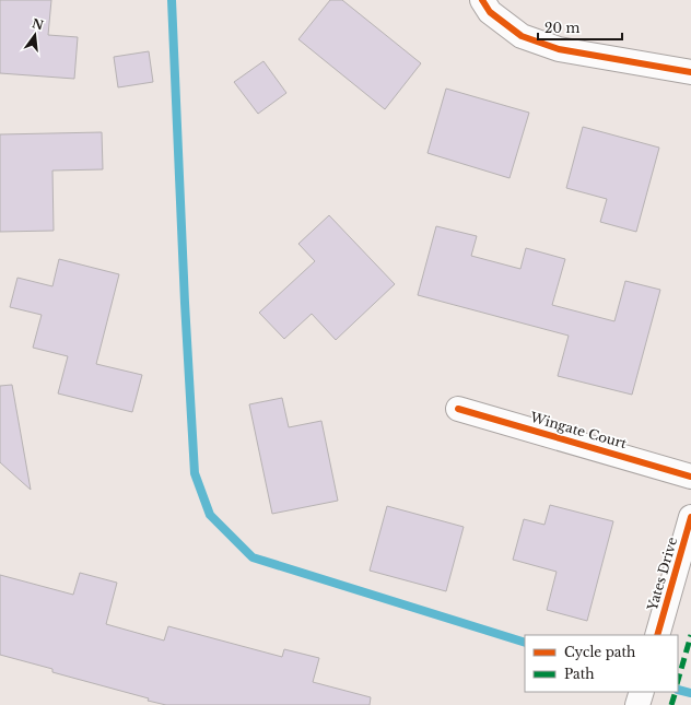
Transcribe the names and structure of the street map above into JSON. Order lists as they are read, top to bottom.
{
  "streets": {
    "street": ["Wingate Court", "Yates Drive"]
  },
  "legend": ["Cycle path", "Path"],
  "scale_bar": "20 m",
  "north": "top"
}
